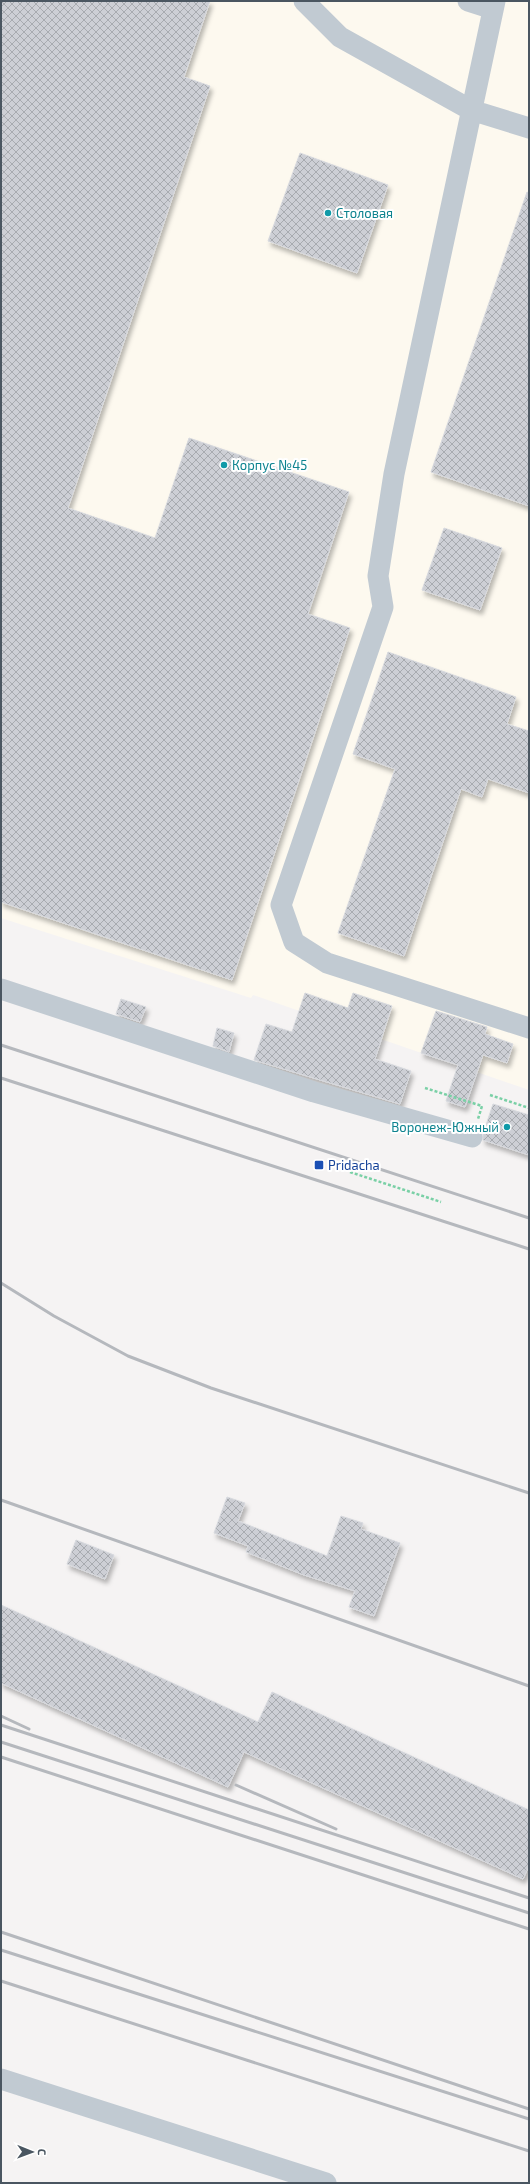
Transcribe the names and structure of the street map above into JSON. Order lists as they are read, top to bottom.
{
  "places": {
    "other": ["Столовая", "Корпус №45", "Воронеж-Южный"],
    "transit": ["Pridacha"]
  },
  "north": "right"
}
